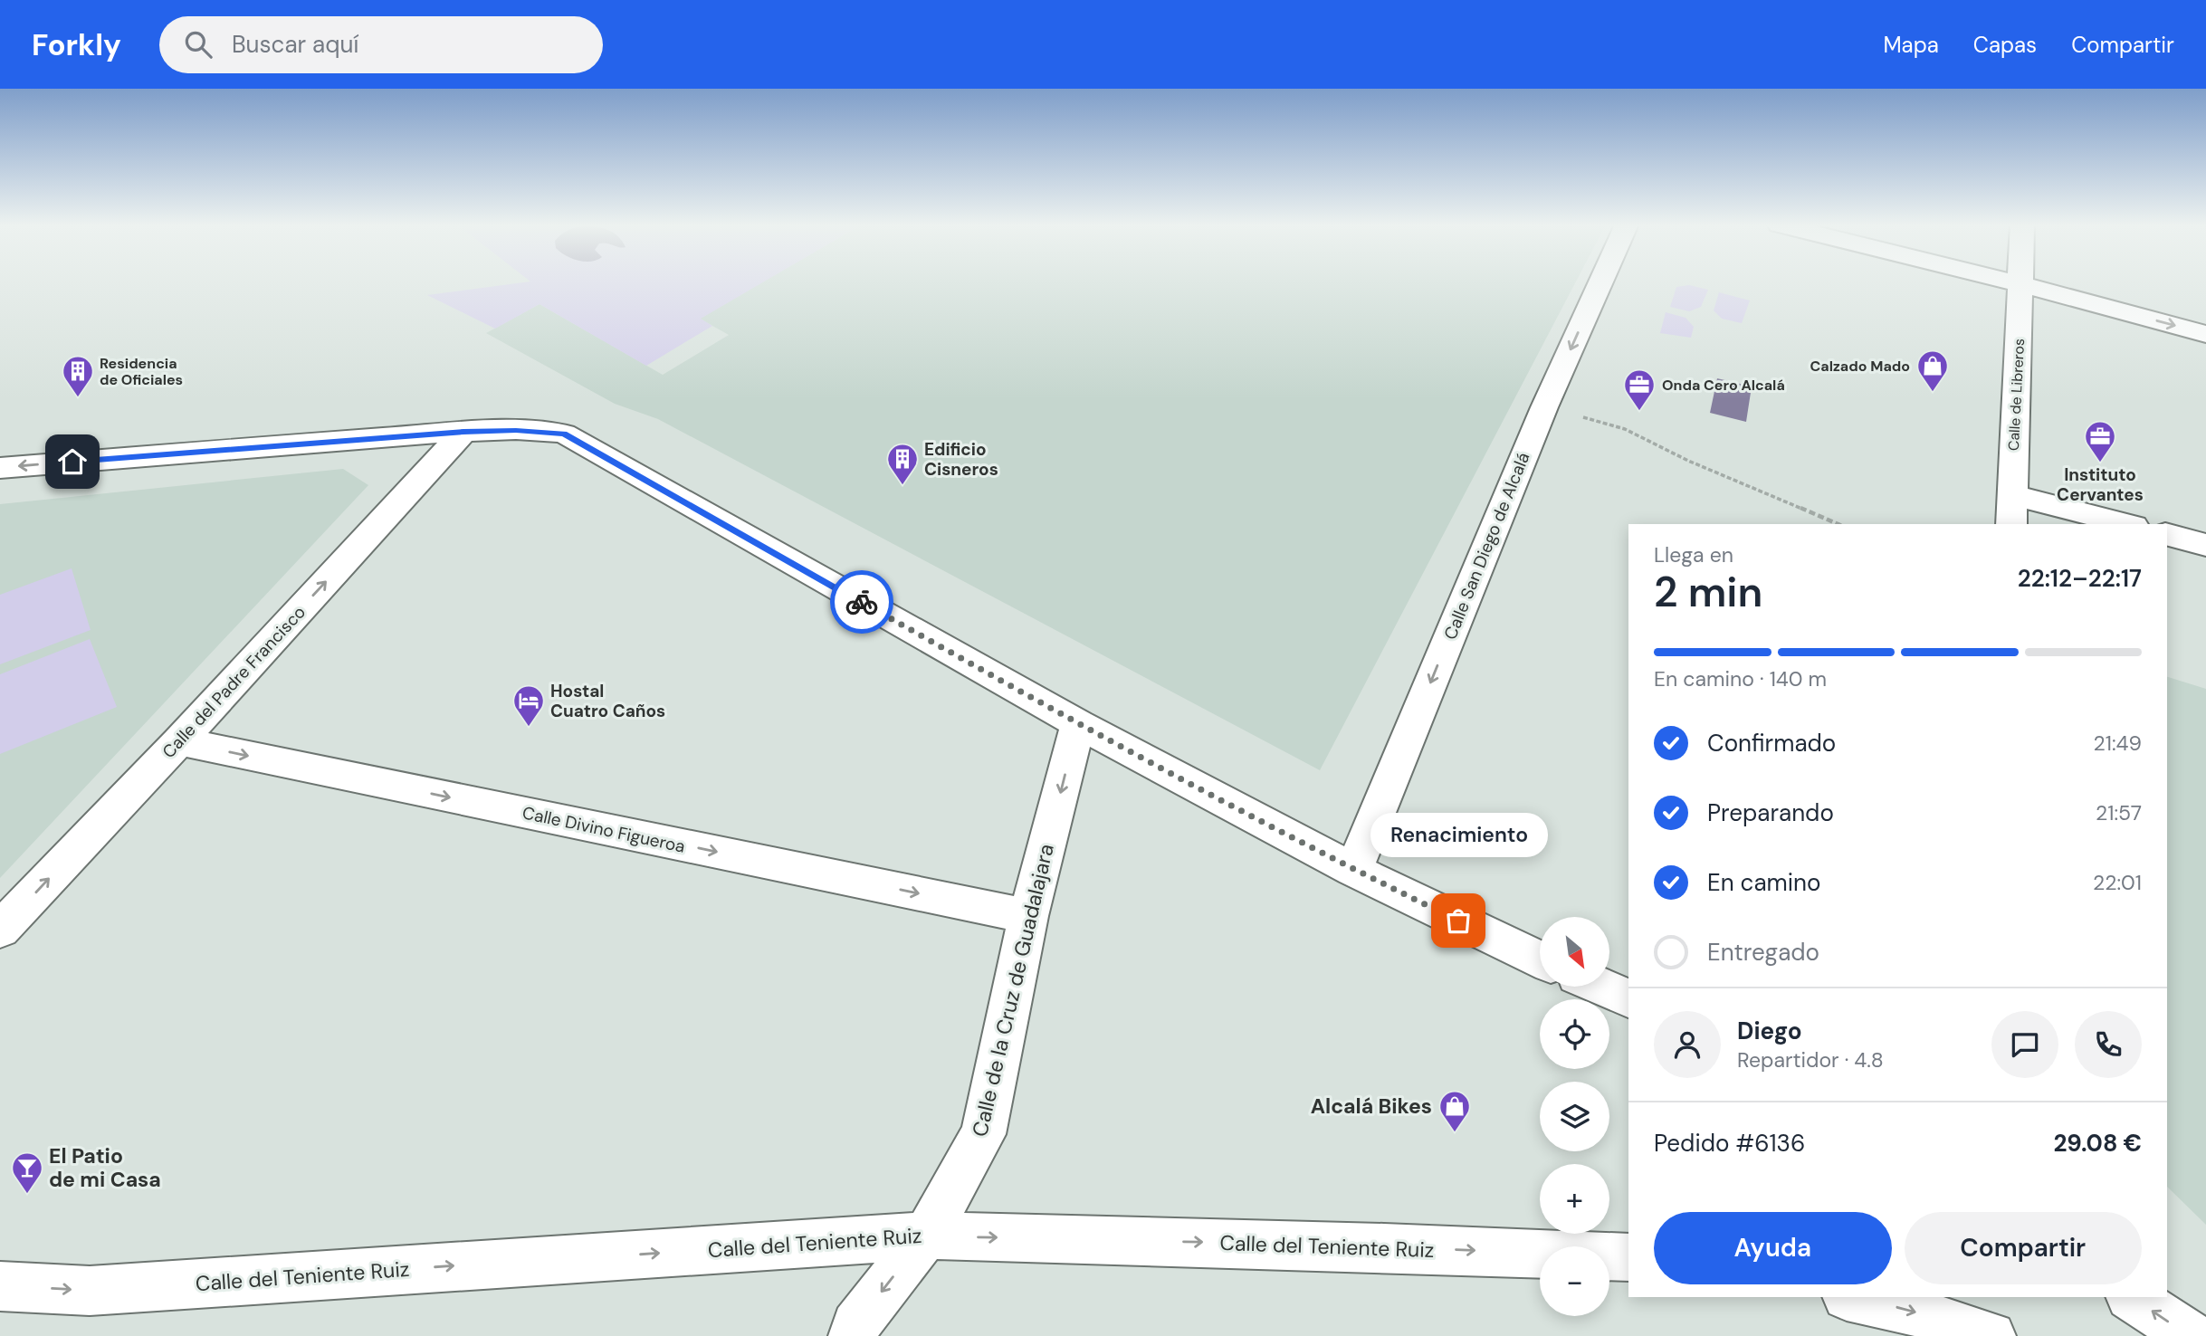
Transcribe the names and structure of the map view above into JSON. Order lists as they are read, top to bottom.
{
  "streets": {
    "street": [
      "Calle de Libreros",
      "Calle San Diego de Alcalá",
      "Calle del Padre Francisco",
      "Calle Divino Figueroa",
      "Calle de la Cruz de Guadalajara",
      "Calle del Teniente Ruiz"
    ]
  },
  "crossings": [
    ["Calle del Padre Francisco", "Calle Divino Figueroa"],
    ["Calle Divino Figueroa", "Calle de la Cruz de Guadalajara"],
    ["Calle de la Cruz de Guadalajara", "Calle del Teniente Ruiz"]
  ],
  "one_way": [
    "Calle San Diego de Alcalá",
    "Calle del Padre Francisco",
    "Calle de la Cruz de Guadalajara",
    "Calle del Teniente Ruiz"
  ],
  "places": {
    "shop": ["Calzado Mado", "Alcalá Bikes"],
    "building": ["Residencia de Oficiales", "Edificio Cisneros"],
    "office": ["Onda Cero Alcalá", "Instituto Cervantes"],
    "hotel": ["Hostal Cuatro Caños"],
    "other": ["Renacimiento"],
    "bar": ["El Patio de mi Casa"]
  },
  "north": "bottom right",
  "page": {
    "header": "Forkly",
    "search": "Buscar aquí",
    "nav": ["Mapa", "Capas", "Compartir"],
    "heading": ["2 min", "Llega en", "22:12–22:17"],
    "panel": [
      "Diego",
      "Repartidor · 4.8",
      "Pedido #6136",
      "29.08 €"
    ],
    "bar": "En camino · 140 m",
    "list": [
      ["Confirmado", "21:49"],
      ["Preparando", "21:57"],
      ["En camino", "22:01"],
      "Entregado"
    ],
    "bubble": "Renacimiento",
    "map_buttons": ["+", "−"],
    "buttons": ["Ayuda", "Compartir"]
  }
}
